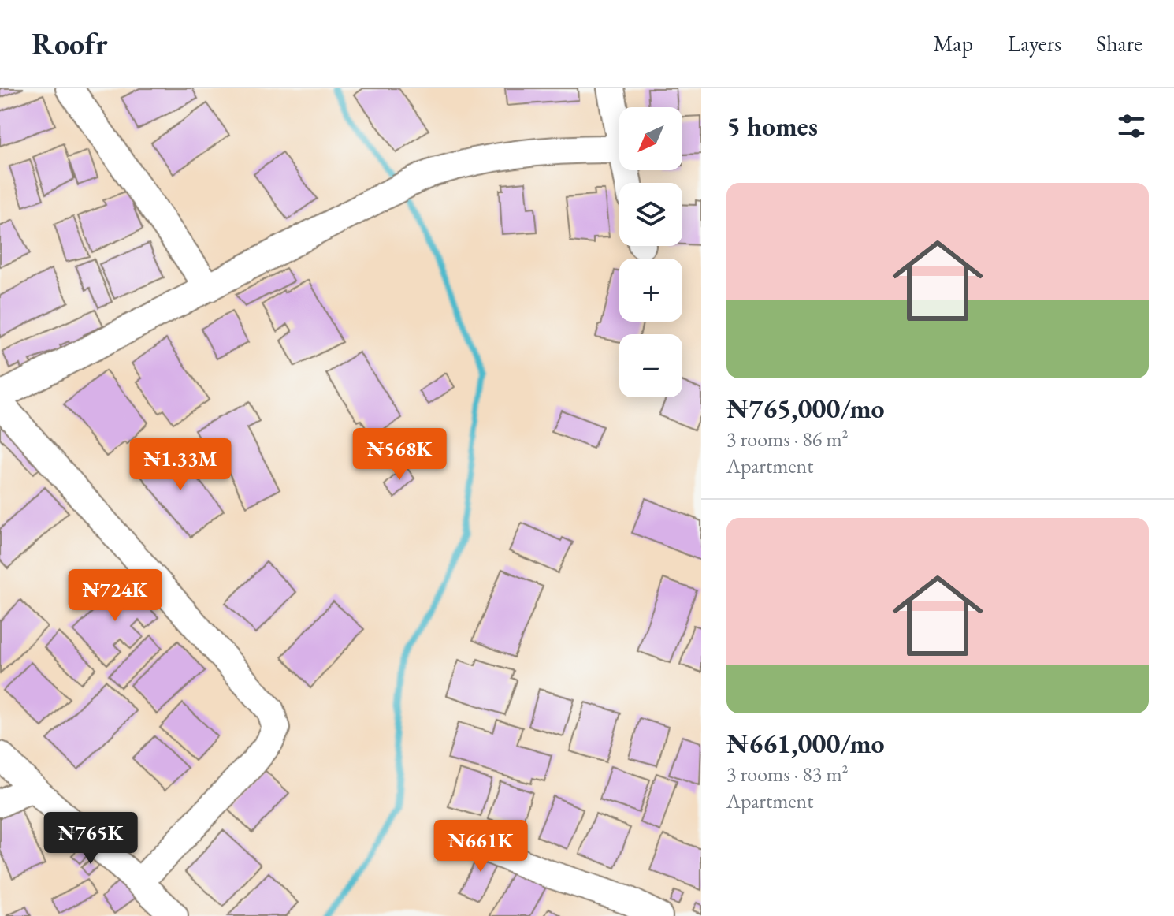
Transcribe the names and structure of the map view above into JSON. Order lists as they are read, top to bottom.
{
  "north": "bottom left",
  "page": {
    "header": "Roofr",
    "nav": ["Map", "Layers", "Share"],
    "heading": "5 homes",
    "map_buttons": ["+", "−"],
    "list": [
      {
        "name": "₦765,000/mo",
        "note": "3 rooms · 86 m² · Apartment"
      },
      {
        "name": "₦661,000/mo",
        "note": "3 rooms · 83 m² · Apartment"
      }
    ],
    "price": [
      "₦568K",
      "₦1.33M",
      "₦724K",
      "₦765K",
      "₦661K"
    ]
  }
}
